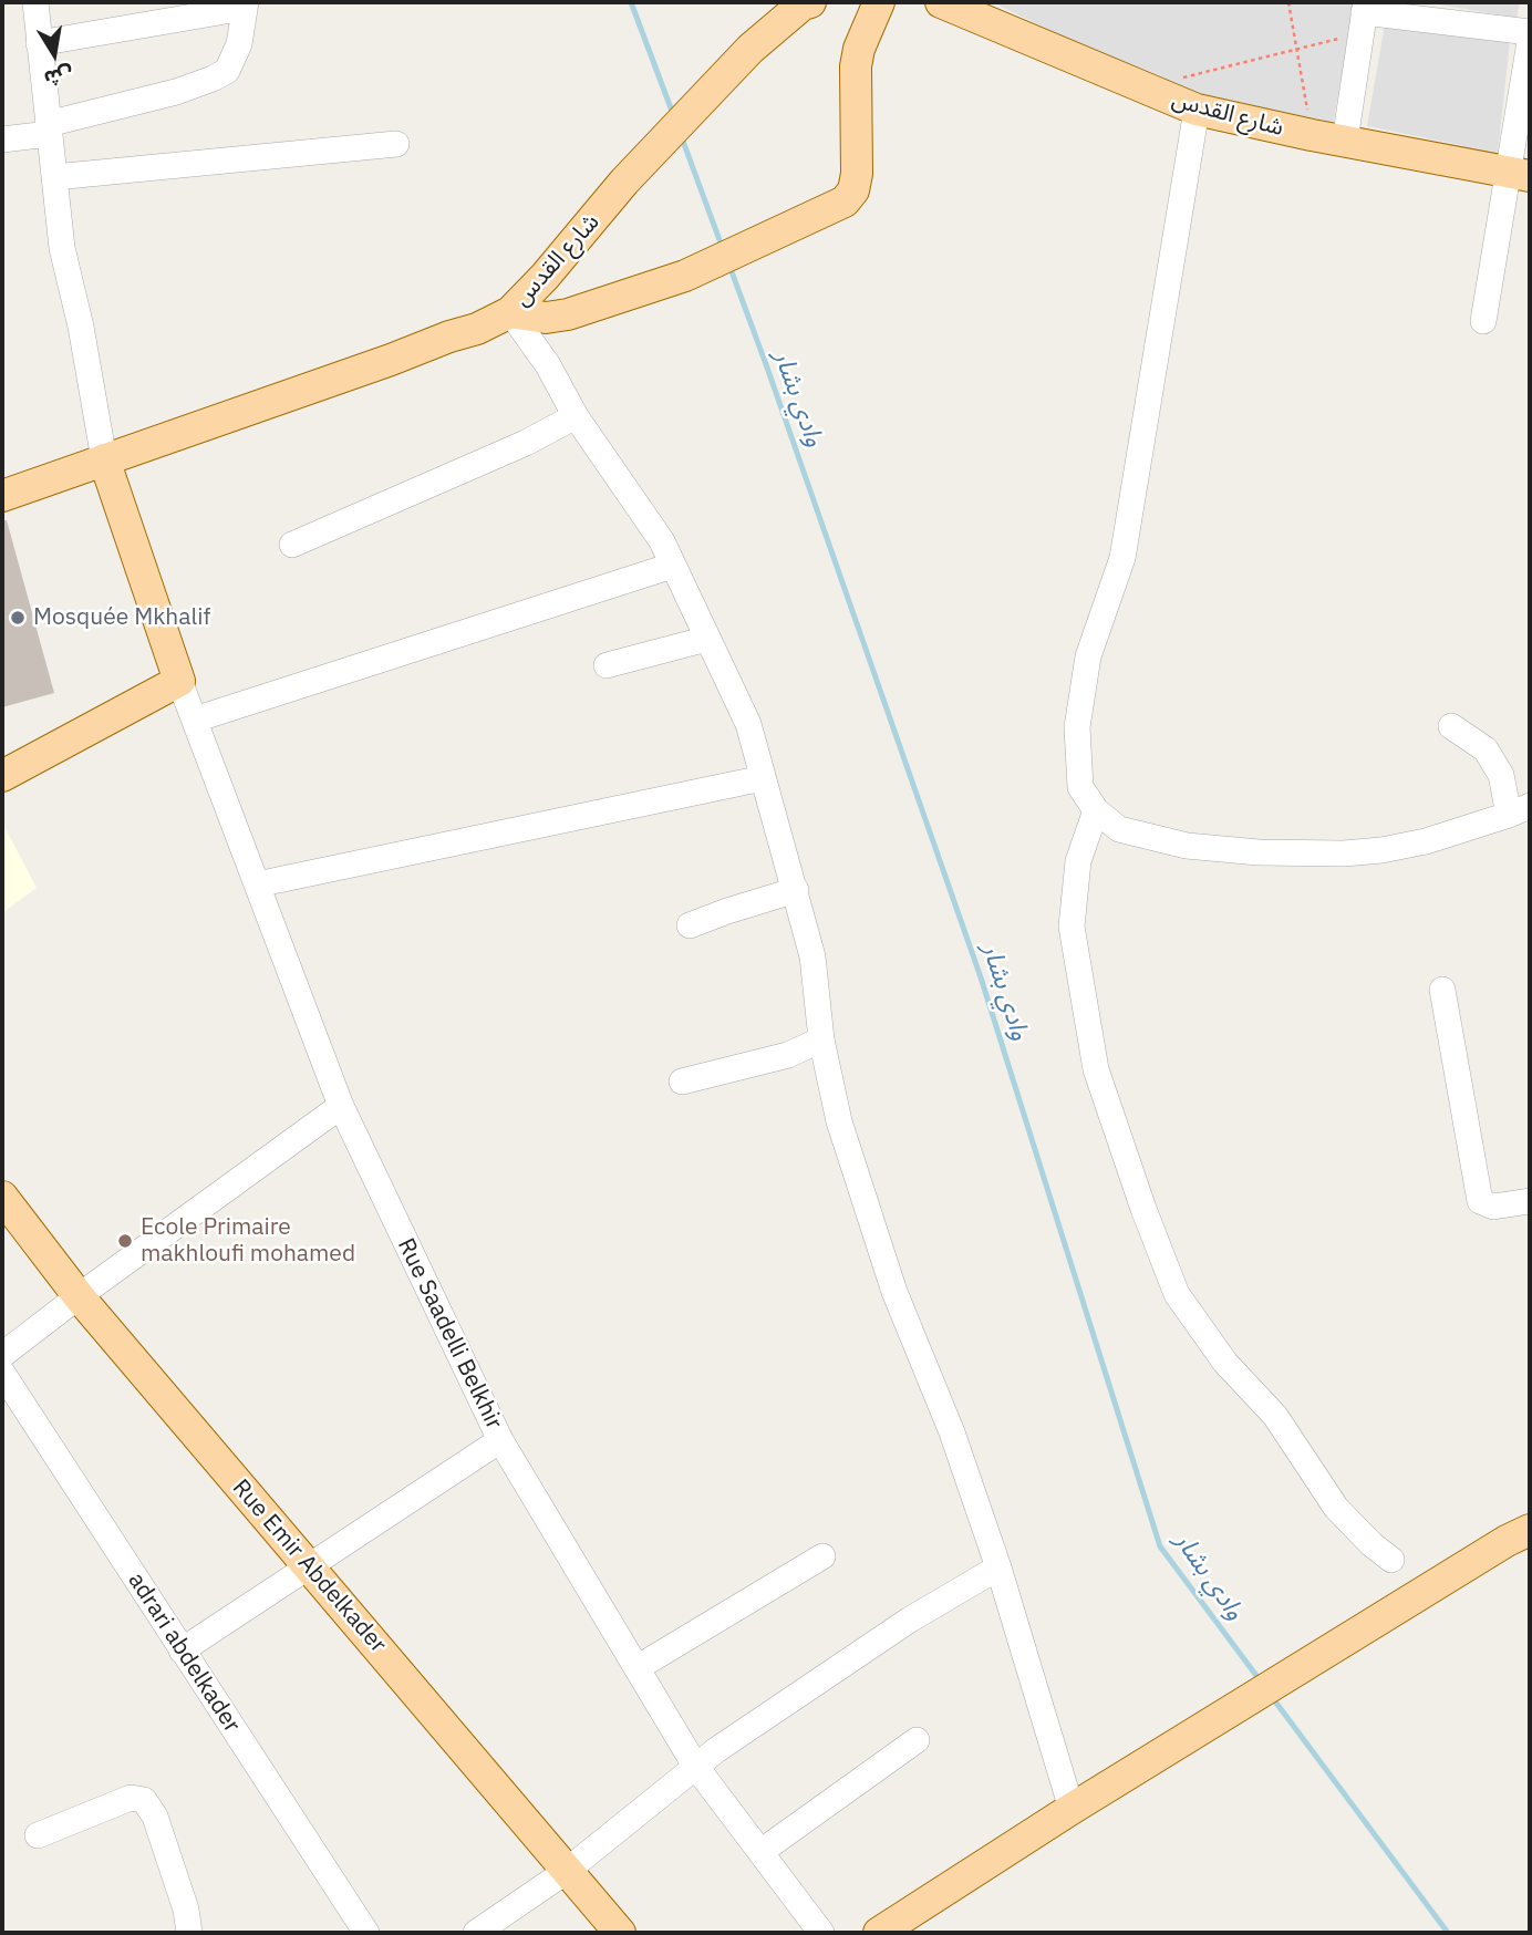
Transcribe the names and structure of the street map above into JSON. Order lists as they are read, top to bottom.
{
  "streets": {
    "main road": ["شارع القدس", "Rue Emir Abdelkader"],
    "street": ["Rue Saadelli Belkhir", "adrari abdelkader"]
  },
  "water": ["وادي بشار"],
  "places": ["Mosquée Mkhalif", "Ecole Primaire makhloufi mohamed"],
  "north": "bottom"
}
